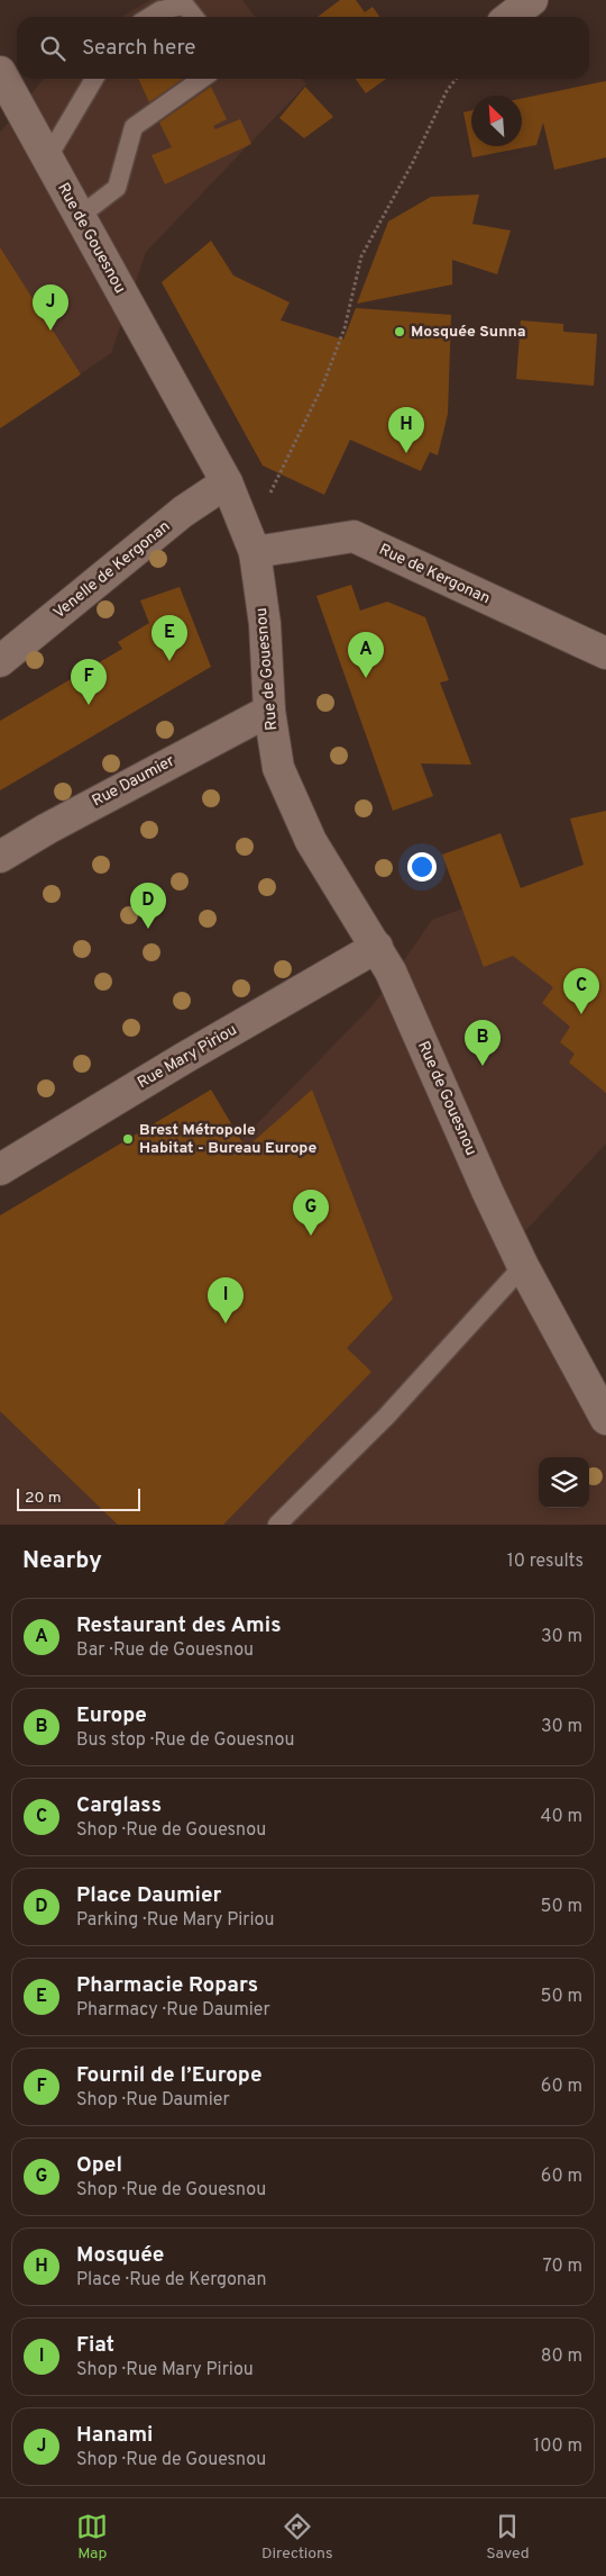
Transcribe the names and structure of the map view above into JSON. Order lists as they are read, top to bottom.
{
  "streets": {
    "street": [
      "Rue de Gouesnou",
      "Venelle de Kergonan",
      "Rue de Kergonan",
      "Rue Daumier",
      "Rue Mary Piriou"
    ]
  },
  "crossings": [
    ["Rue de Gouesnou", "Venelle de Kergonan"],
    ["Rue de Gouesnou", "Rue de Kergonan"],
    ["Rue de Gouesnou", "Rue Daumier"],
    ["Rue de Gouesnou", "Rue Mary Piriou"]
  ],
  "places": ["Mosquée Sunna", "Brest Métropole Habitat - Bureau Europe"],
  "scale_bar": "20 m",
  "north": "top left",
  "page": {
    "search": "Search here",
    "pins": [
      "J",
      "H",
      "E",
      "A",
      "F",
      "D",
      "C",
      "B",
      "G",
      "I"
    ],
    "scale": "20 m",
    "heading": ["Nearby", "10 results"],
    "list": [
      {
        "mark": "A",
        "name": "Restaurant des Amis",
        "note": "Bar · Rue de Gouesnou",
        "value": "30 m"
      },
      {
        "mark": "B",
        "name": "Europe",
        "note": "Bus stop · Rue de Gouesnou",
        "value": "30 m"
      },
      {
        "mark": "C",
        "name": "Carglass",
        "note": "Shop · Rue de Gouesnou",
        "value": "40 m"
      },
      {
        "mark": "D",
        "name": "Place Daumier",
        "note": "Parking · Rue Mary Piriou",
        "value": "50 m"
      },
      {
        "mark": "E",
        "name": "Pharmacie Ropars",
        "note": "Pharmacy · Rue Daumier",
        "value": "50 m"
      },
      {
        "mark": "F",
        "name": "Fournil de l’Europe",
        "note": "Shop · Rue Daumier",
        "value": "60 m"
      },
      {
        "mark": "G",
        "name": "Opel",
        "note": "Shop · Rue de Gouesnou",
        "value": "60 m"
      },
      {
        "mark": "H",
        "name": "Mosquée",
        "note": "Place · Rue de Kergonan",
        "value": "70 m"
      },
      {
        "mark": "I",
        "name": "Fiat",
        "note": "Shop · Rue Mary Piriou",
        "value": "80 m"
      },
      {
        "mark": "J",
        "name": "Hanami",
        "note": "Shop · Rue de Gouesnou",
        "value": "100 m"
      }
    ],
    "nav": ["Map", "Directions", "Saved"]
  }
}
